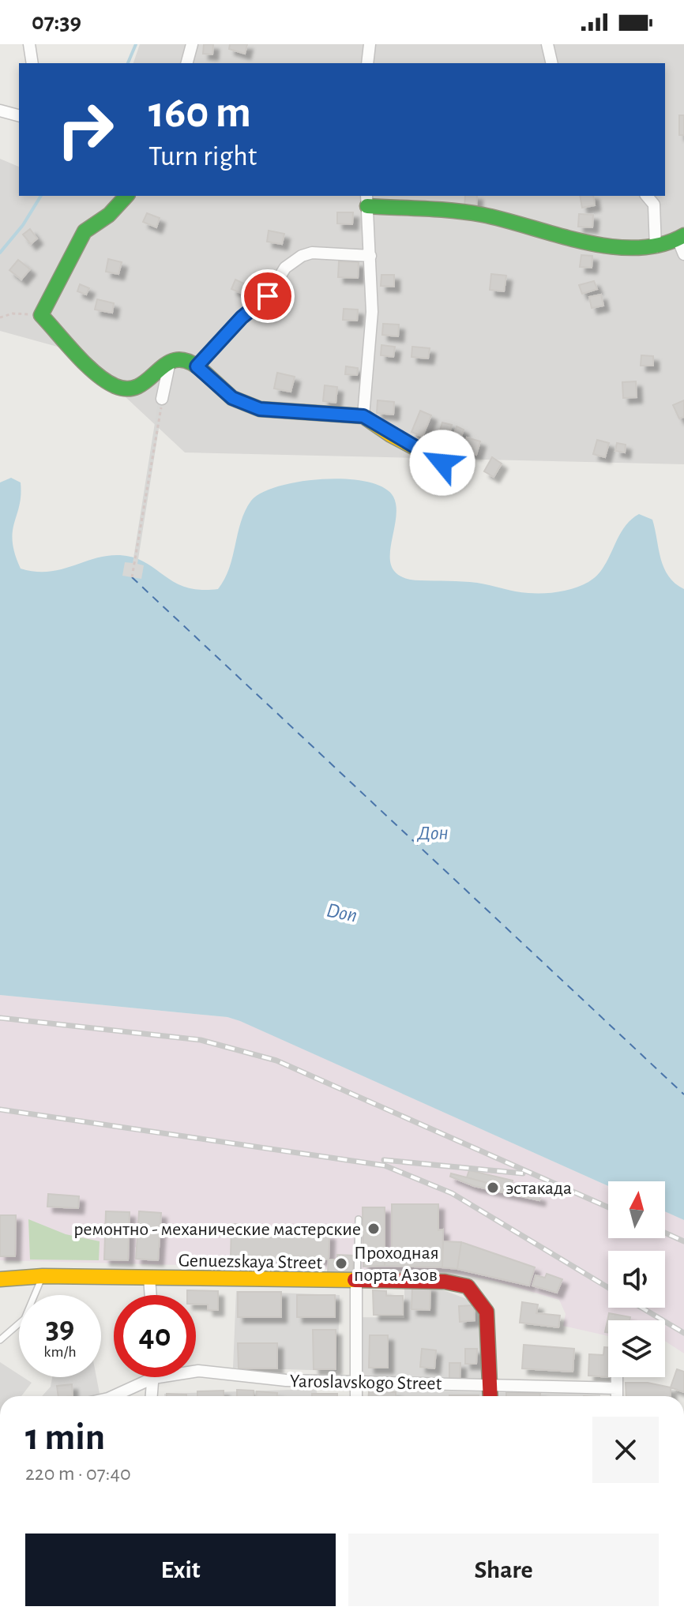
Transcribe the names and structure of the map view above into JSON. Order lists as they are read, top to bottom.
{
  "streets": {
    "street": ["Genuezskaya Street", "Yaroslavskogo Street"]
  },
  "crossings": [
    ["Genuezskaya Street", "Yaroslavskogo Street"]
  ],
  "water": ["Дон", "Don"],
  "places": ["эстакада", "ремонтно - механические мастерские", "Проходная порта Азов"],
  "north": "top",
  "page": {
    "status": "07:39",
    "turn": ["160 m", "Turn right"],
    "speed": "39 km/h",
    "limit": "40",
    "heading": ["1 min", "220 m · 07:40"],
    "buttons": ["Exit", "Share"]
  }
}
